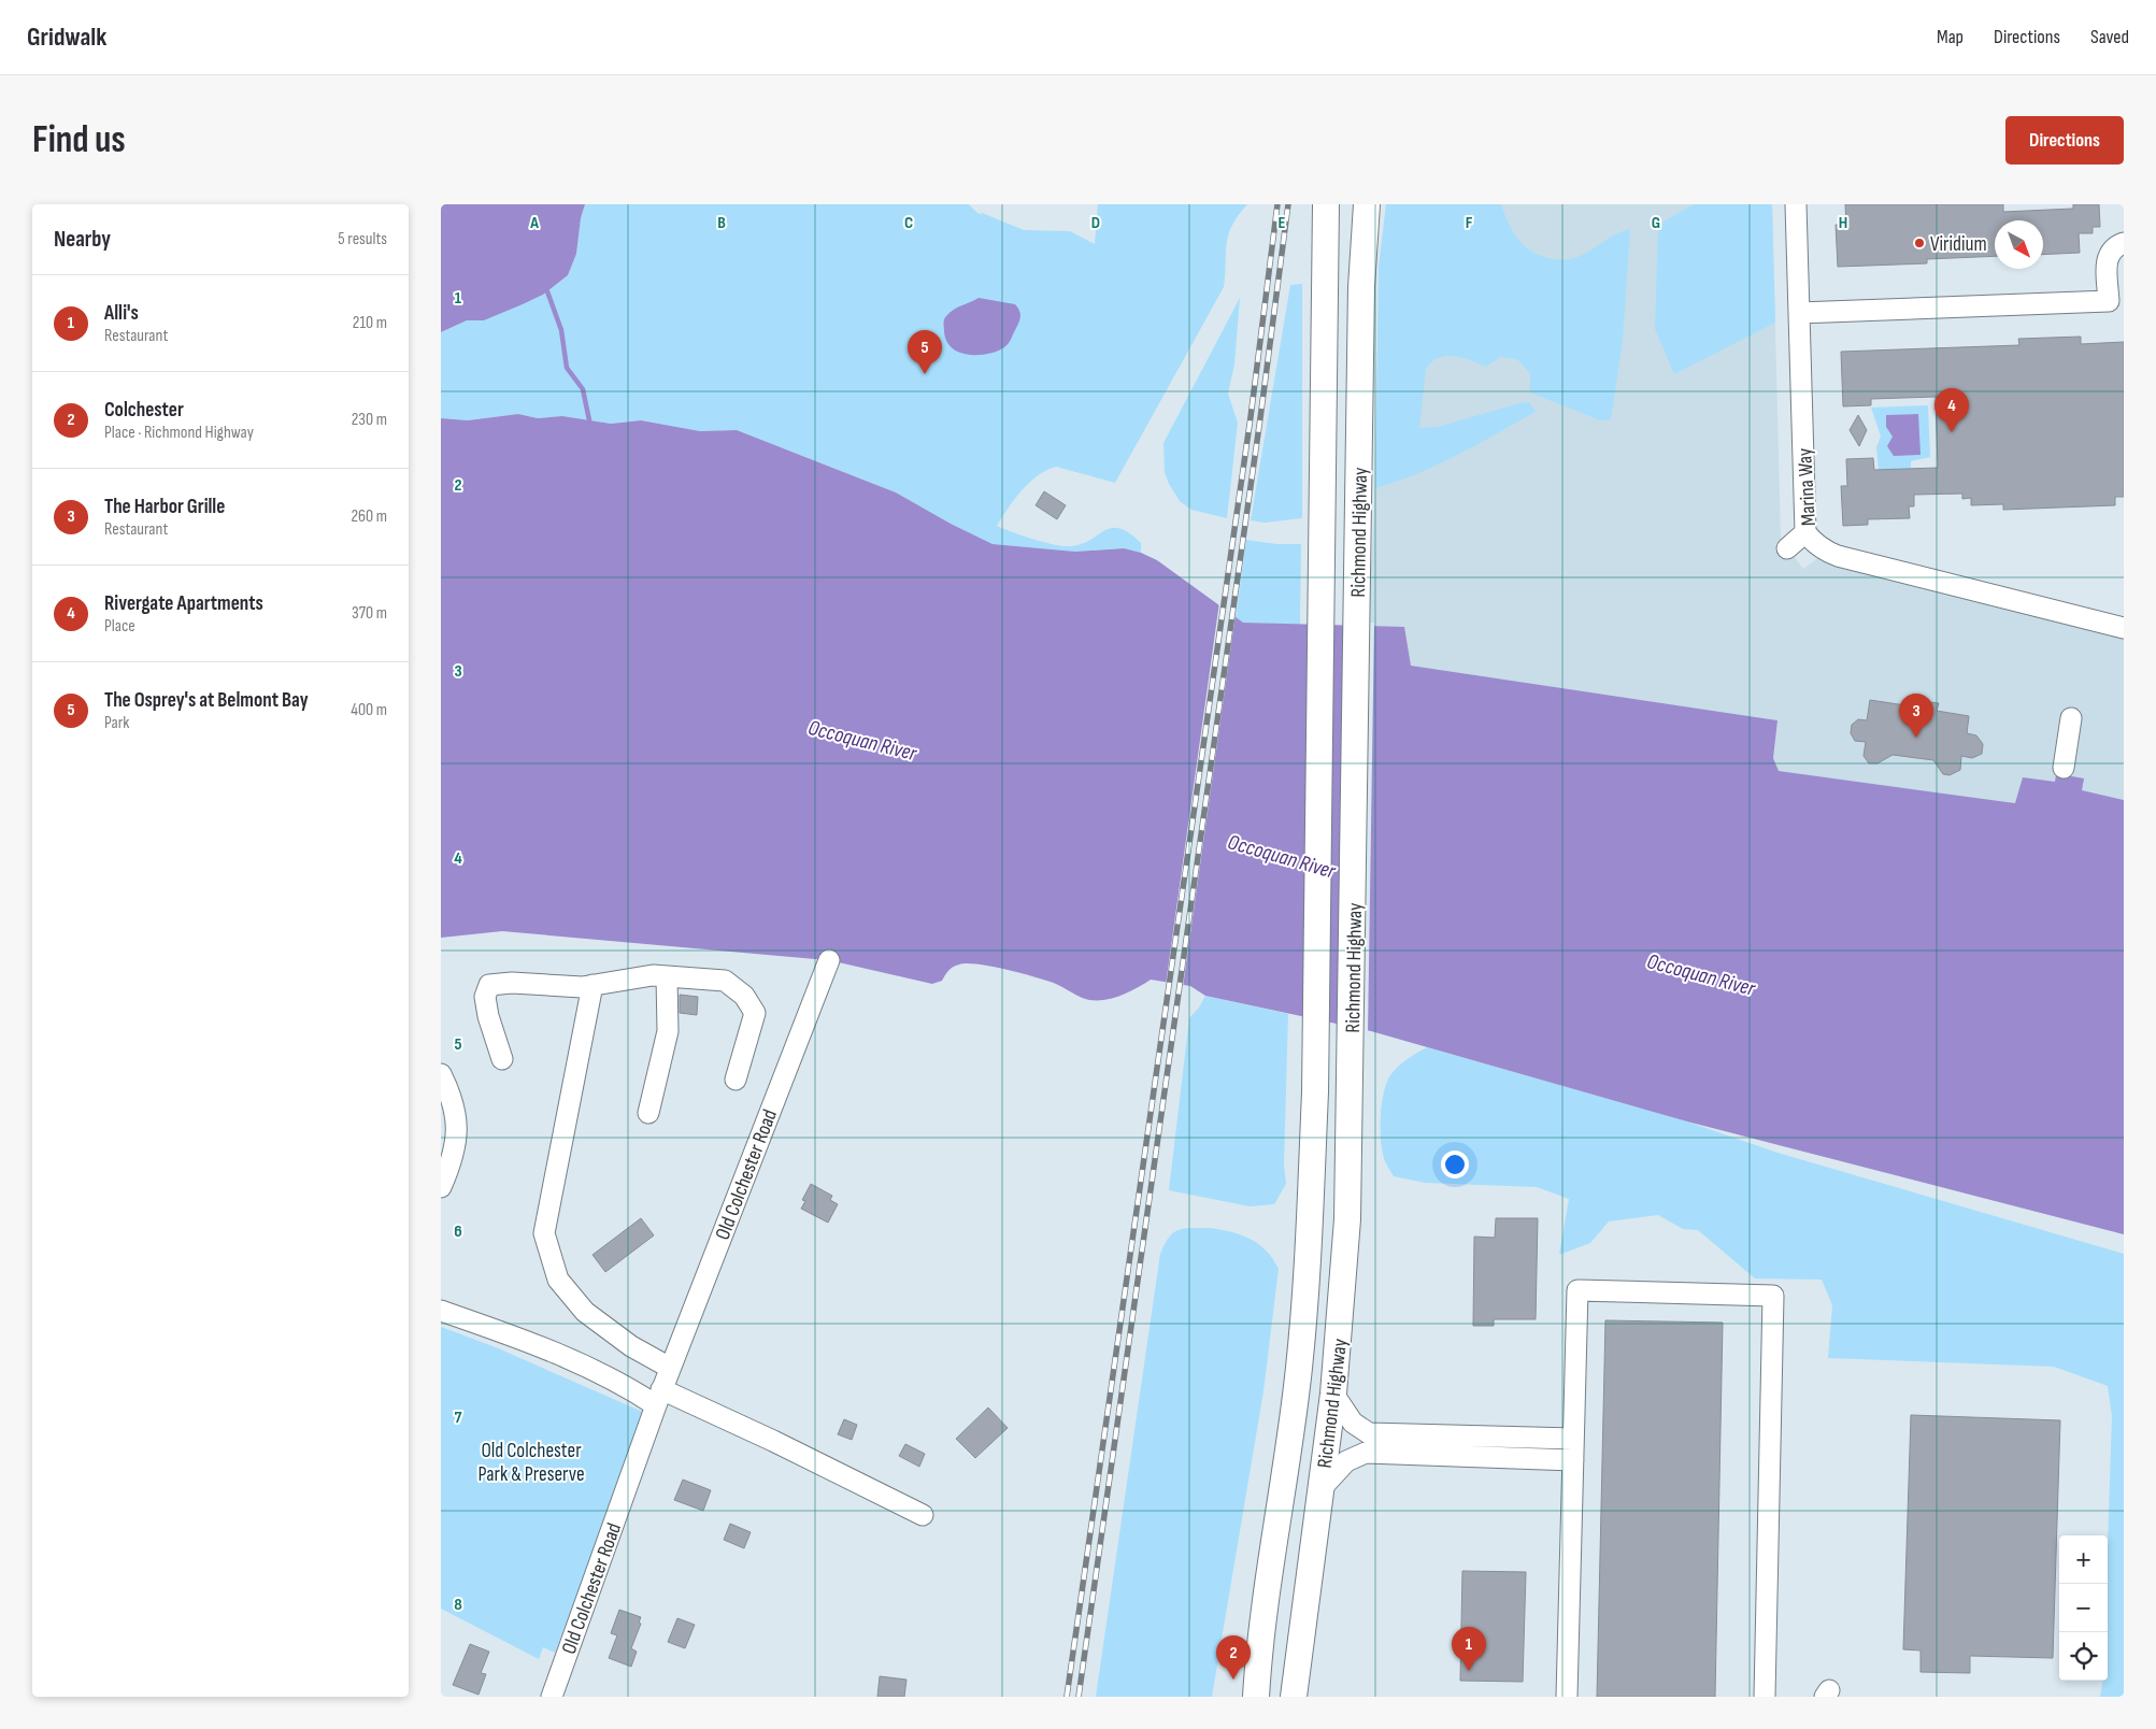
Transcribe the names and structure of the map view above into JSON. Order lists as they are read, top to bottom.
{
  "streets": {
    "main road": ["Richmond Highway"],
    "street": ["Marina Way", "Old Colchester Road"]
  },
  "water": ["Occoquan River"],
  "parks": ["Old Colchester Park & Preserve"],
  "places": ["Viridium"],
  "north": "bottom right",
  "page": {
    "header": "Gridwalk",
    "nav": ["Map", "Directions", "Saved"],
    "buttons": "Directions",
    "title": "Find us",
    "heading": ["Nearby", "5 results"],
    "list": [
      {
        "mark": "1",
        "name": "Alli's",
        "note": "Restaurant",
        "value": "210 m"
      },
      {
        "mark": "2",
        "name": "Colchester",
        "note": "Place · Richmond Highway",
        "value": "230 m"
      },
      {
        "mark": "3",
        "name": "The Harbor Grille",
        "note": "Restaurant",
        "value": "260 m"
      },
      {
        "mark": "4",
        "name": "Rivergate Apartments",
        "note": "Place",
        "value": "370 m"
      },
      {
        "mark": "5",
        "name": "The Osprey's at Belmont Bay",
        "note": "Park",
        "value": "400 m"
      }
    ],
    "pins": [
      "5",
      "4",
      "3",
      "1",
      "2"
    ],
    "map_buttons": ["+", "−"]
  },
  "grid": {
    "columns": [
      "A",
      "B",
      "C",
      "D",
      "E",
      "F",
      "G",
      "H"
    ],
    "rows": [
      "1",
      "2",
      "3",
      "4",
      "5",
      "6",
      "7",
      "8"
    ]
  }
}
